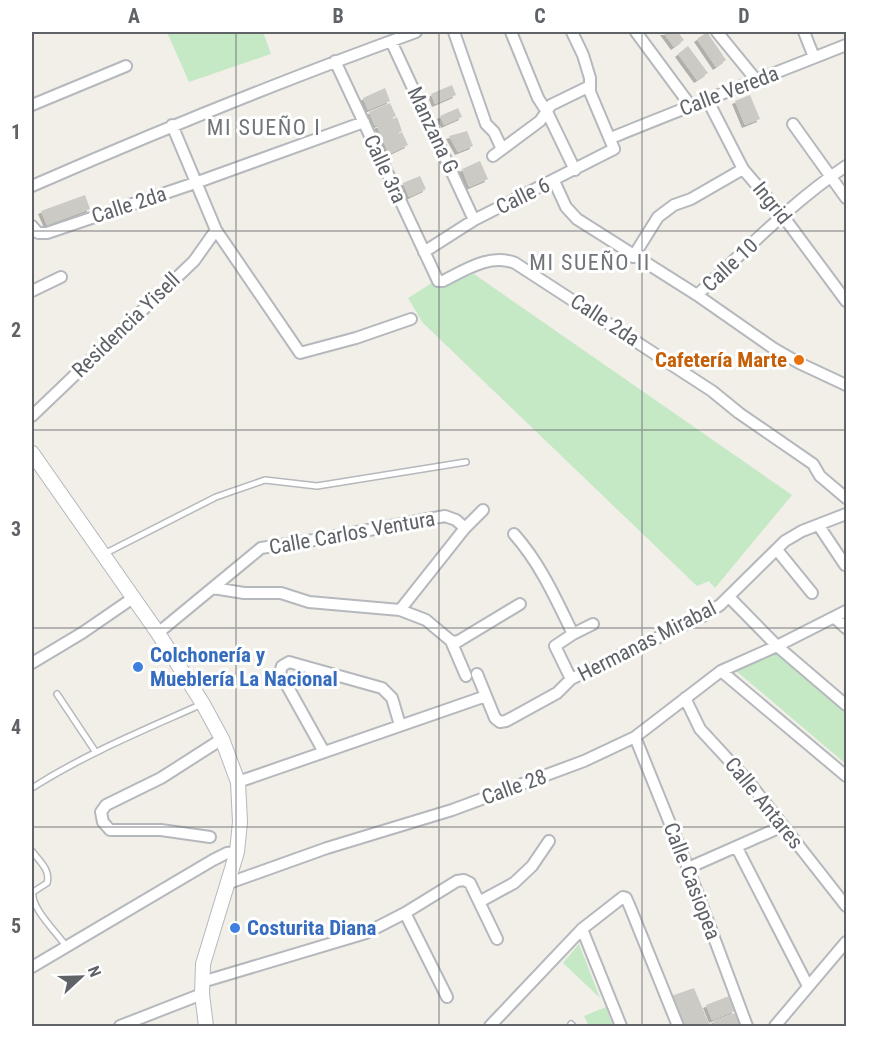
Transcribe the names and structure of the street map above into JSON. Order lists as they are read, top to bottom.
{
  "streets": {
    "street": [
      "Calle Vereda",
      "Manzana G",
      "Calle 3ra",
      "Calle 6",
      "Ingrid",
      "Calle 2da",
      "Calle 10",
      "Residencia Yisell",
      "Calle Carlos Ventura",
      "Hermanas Mirabal",
      "Calle 28",
      "Calle Antares",
      "Calle Casiopea"
    ]
  },
  "crossings": [
    ["Calle Vereda", "Calle 6"],
    ["Calle Vereda", "Ingrid"],
    ["Manzana G", "Calle 6"],
    ["Calle 3ra", "Calle 6"],
    ["Calle 3ra", "Calle 2da"],
    ["Ingrid", "Calle 10"],
    ["Calle 28", "Calle Antares"],
    ["Calle 28", "Calle Casiopea"]
  ],
  "districts": ["MI SUEÑO I", "MI SUEÑO II"],
  "places": ["Cafetería Marte", "Colchonería y Mueblería La Nacional", "Costurita Diana"],
  "north": "right",
  "grid": {
    "columns": [
      "A",
      "B",
      "C",
      "D"
    ],
    "rows": [
      "1",
      "2",
      "3",
      "4",
      "5"
    ]
  }
}
